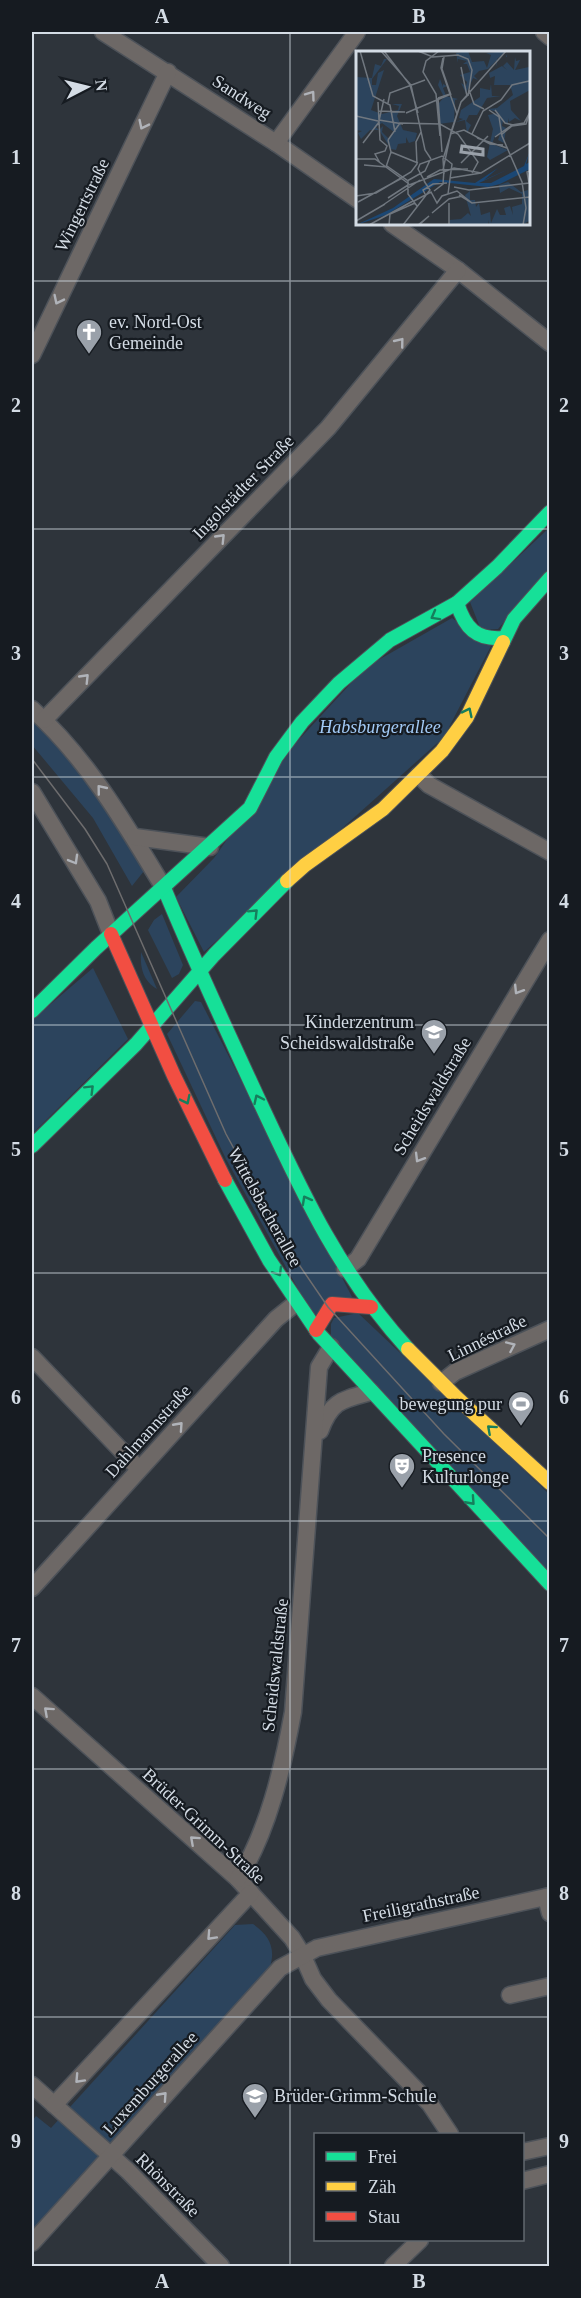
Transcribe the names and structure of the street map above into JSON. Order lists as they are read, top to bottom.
{
  "streets": {
    "main road": ["Wittelsbacherallee"],
    "street": [
      "Sandweg",
      "Wingertstraße",
      "Ingolstädter Straße",
      "Scheidswaldstraße",
      "Linnéstraße",
      "Dahlmannstraße",
      "Brüder-Grimm-Straße",
      "Freiligrathstraße",
      "Luxemburgerallee",
      "Rhönstraße"
    ]
  },
  "crossings": [
    ["Sandweg", "Wingertstraße"],
    ["Scheidswaldstraße", "Wittelsbacherallee"],
    ["Scheidswaldstraße", "Brüder-Grimm-Straße"],
    ["Wittelsbacherallee", "Dahlmannstraße"],
    ["Brüder-Grimm-Straße", "Freiligrathstraße"],
    ["Brüder-Grimm-Straße", "Luxemburgerallee"],
    ["Freiligrathstraße", "Luxemburgerallee"],
    ["Luxemburgerallee", "Rhönstraße"]
  ],
  "one_way": [
    "Wingertstraße",
    "Ingolstädter Straße",
    "Scheidswaldstraße",
    "Wittelsbacherallee",
    "Linnéstraße",
    "Dahlmannstraße",
    "Brüder-Grimm-Straße"
  ],
  "parks": ["Habsburgerallee"],
  "places": {
    "church": ["ev. Nord-Ost Gemeinde"],
    "school or university": ["Kinderzentrum Scheidswaldstraße", "Brüder-Grimm-Schule"],
    "sports": ["bewegung pur"],
    "theatre": ["Presence Kulturlonge"]
  },
  "legend": ["Frei", "Zäh", "Stau"],
  "north": "right",
  "grid": {
    "columns": ["A", "B"],
    "rows": [
      "1",
      "2",
      "3",
      "4",
      "5",
      "6",
      "7",
      "8",
      "9"
    ]
  }
}
